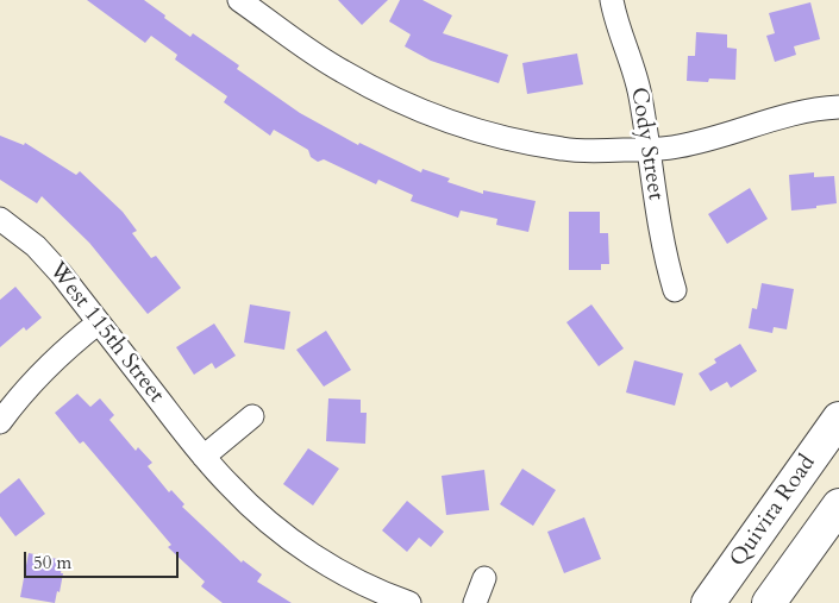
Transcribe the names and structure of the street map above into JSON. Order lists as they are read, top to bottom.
{
  "streets": {
    "main road": ["Quivira Road"],
    "street": ["Cody Street", "West 115th Street"]
  },
  "scale_bar": "50 m"
}
